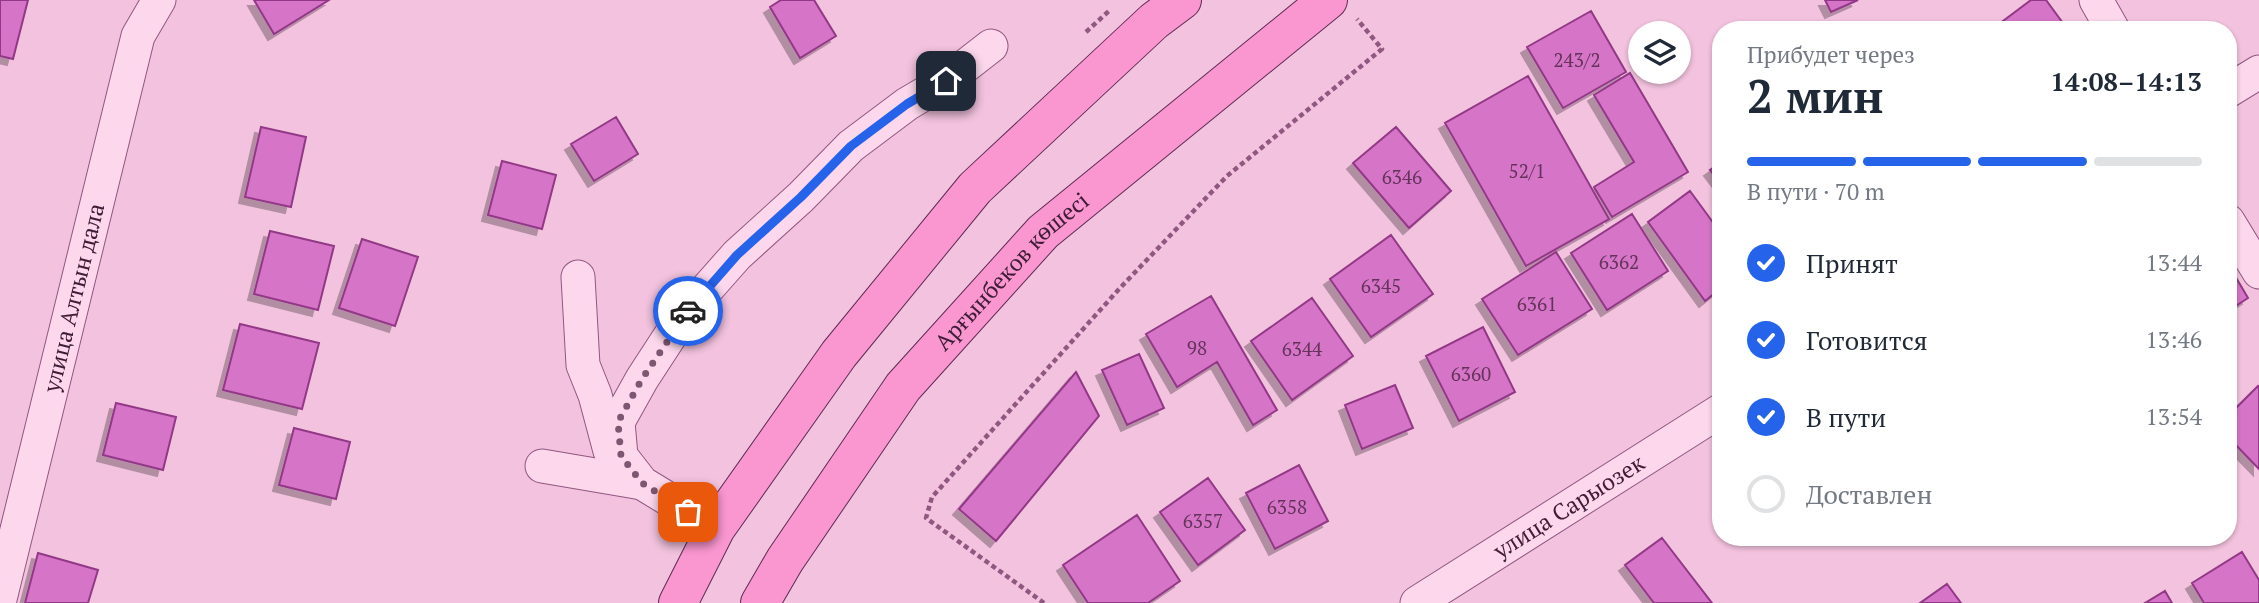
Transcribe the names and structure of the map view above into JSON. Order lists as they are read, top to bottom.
{
  "streets": {
    "main road": ["Арғынбеков көшесі"],
    "street": ["улица Алтын дала", "улица Сарыозек"]
  },
  "house_numbers": [
    "243/2",
    "52/1",
    "6346",
    "6362",
    "6345",
    "6361",
    "98",
    "6344",
    "6360",
    "6358",
    "6357"
  ],
  "page": {
    "heading": ["2 мин", "Прибудет через", "14:08–14:13"],
    "bar": "В пути · 70 m",
    "list": [
      ["Принят", "13:44"],
      ["Готовится", "13:46"],
      ["В пути", "13:54"],
      "Доставлен"
    ]
  }
}
